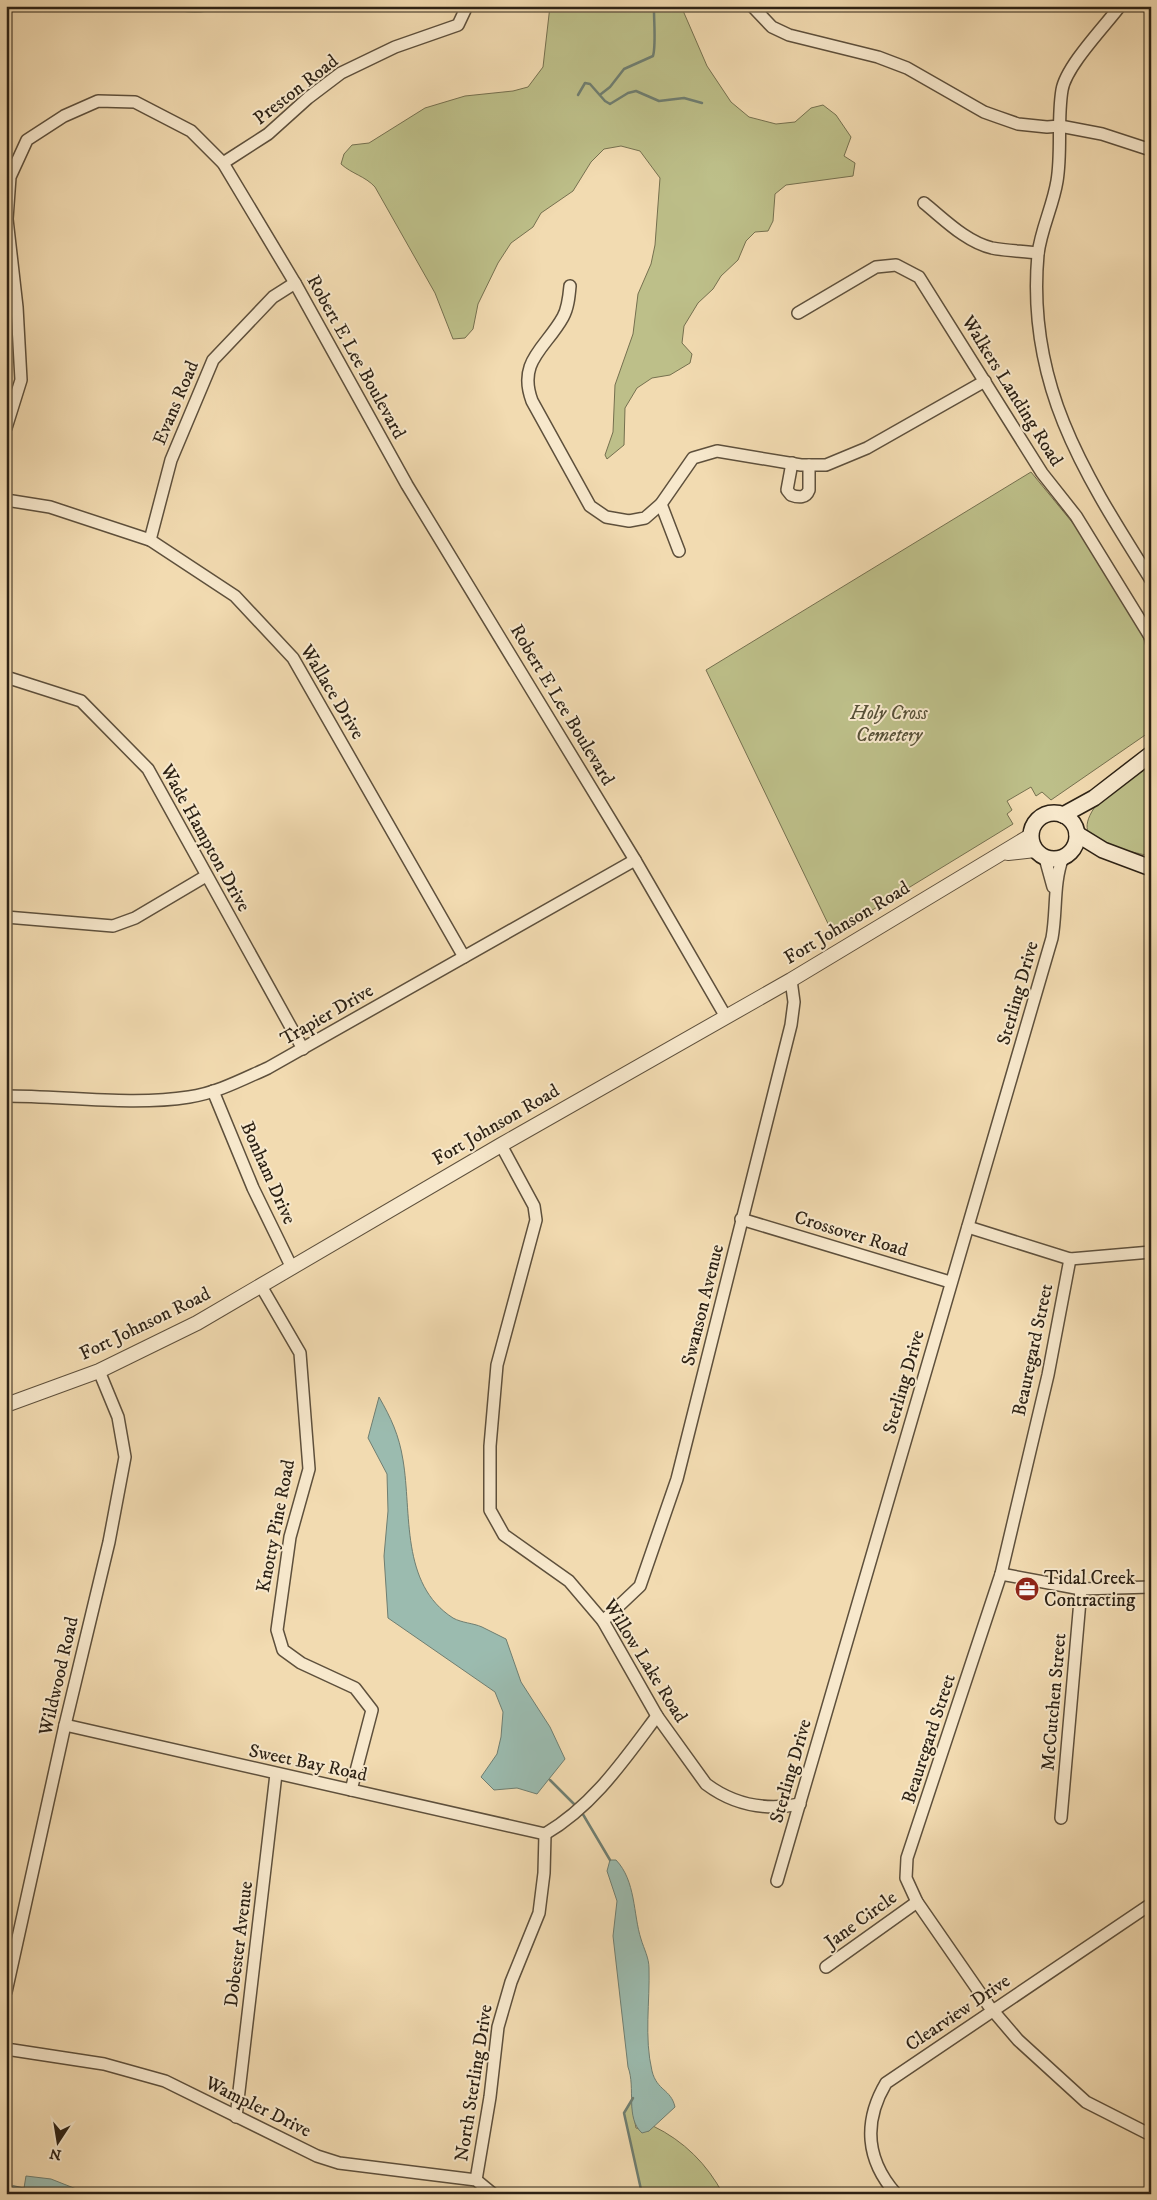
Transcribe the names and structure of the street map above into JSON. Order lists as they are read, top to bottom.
{
  "streets": {
    "street": [
      "Preston Road",
      "Robert E Lee Boulevard",
      "Walkers Landing Road",
      "Evans Road",
      "Wallace Drive",
      "Wade Hampton Drive",
      "Fort Johnson Road",
      "Sterling Drive",
      "Trapier Drive",
      "Bonham Drive",
      "Crossover Road",
      "Swanson Avenue",
      "Beauregard Street",
      "Knotty Pine Road",
      "Willow Lake Road",
      "Wildwood Road",
      "McCutchen Street",
      "Sweet Bay Road",
      "Jane Circle",
      "Dobester Avenue",
      "Clearview Drive",
      "North Sterling Drive",
      "Wampler Drive"
    ]
  },
  "crossings": [
    ["Preston Road", "Robert E Lee Boulevard"],
    ["Robert E Lee Boulevard", "Evans Road"],
    ["Robert E Lee Boulevard", "Fort Johnson Road"],
    ["Robert E Lee Boulevard", "Trapier Drive"],
    ["Evans Road", "Wallace Drive"],
    ["Wallace Drive", "Trapier Drive"],
    ["Wade Hampton Drive", "Trapier Drive"],
    ["Fort Johnson Road", "Sterling Drive"],
    ["Fort Johnson Road", "Bonham Drive"],
    ["Fort Johnson Road", "Swanson Avenue"],
    ["Fort Johnson Road", "Knotty Pine Road"],
    ["Fort Johnson Road", "Willow Lake Road"],
    ["Fort Johnson Road", "Wildwood Road"],
    ["Sterling Drive", "Crossover Road"],
    ["Sterling Drive", "Willow Lake Road"],
    ["Trapier Drive", "Bonham Drive"],
    ["Crossover Road", "Swanson Avenue"],
    ["Swanson Avenue", "Willow Lake Road"],
    ["Beauregard Street", "Jane Circle"],
    ["Beauregard Street", "Clearview Drive"],
    ["Knotty Pine Road", "Sweet Bay Road"],
    ["Wildwood Road", "Sweet Bay Road"],
    ["Sweet Bay Road", "Dobester Avenue"],
    ["Sweet Bay Road", "North Sterling Drive"],
    ["Dobester Avenue", "Wampler Drive"],
    ["North Sterling Drive", "Wampler Drive"]
  ],
  "parks": ["Holy Cross Cemetery"],
  "places": {
    "office": ["Tidal Creek Contracting"]
  },
  "north": "bottom"
}
